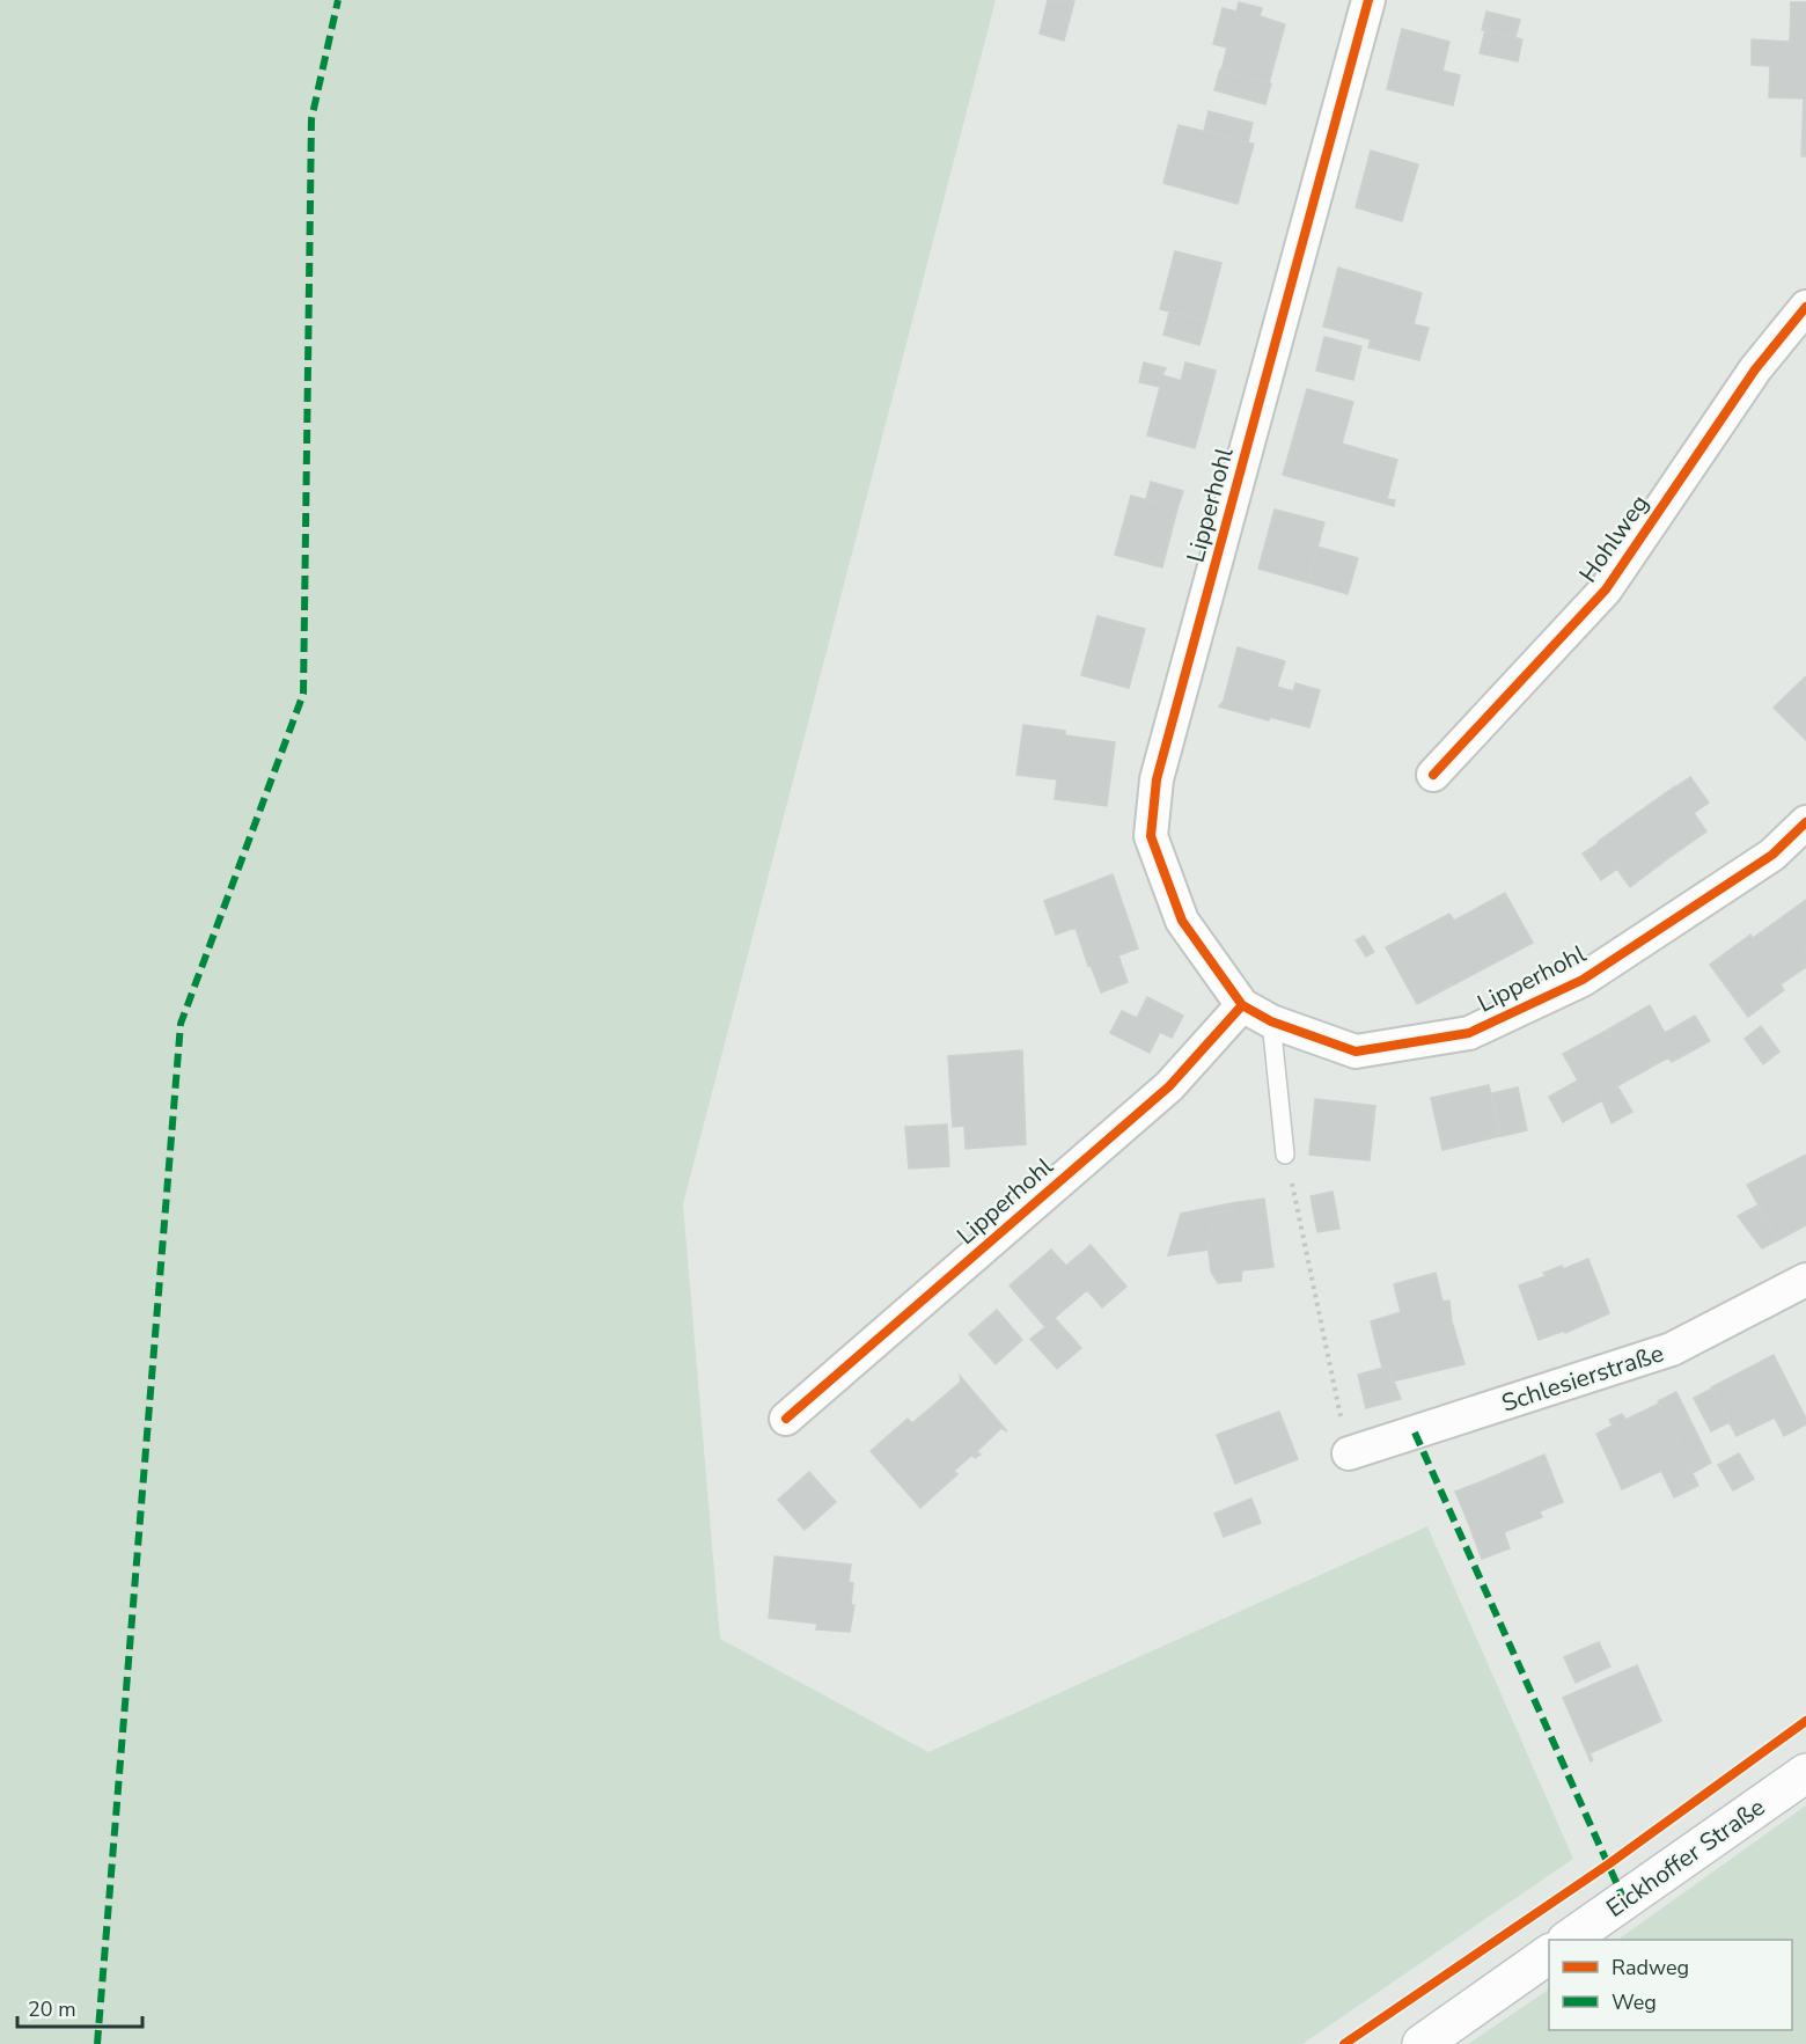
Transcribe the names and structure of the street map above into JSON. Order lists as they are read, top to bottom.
{
  "streets": {
    "main road": ["Eickhoffer Straße"],
    "street": ["Lipperhohl", "Hohlweg", "Schlesierstraße"]
  },
  "legend": ["Radweg", "Weg"],
  "scale_bar": "20 m"
}
